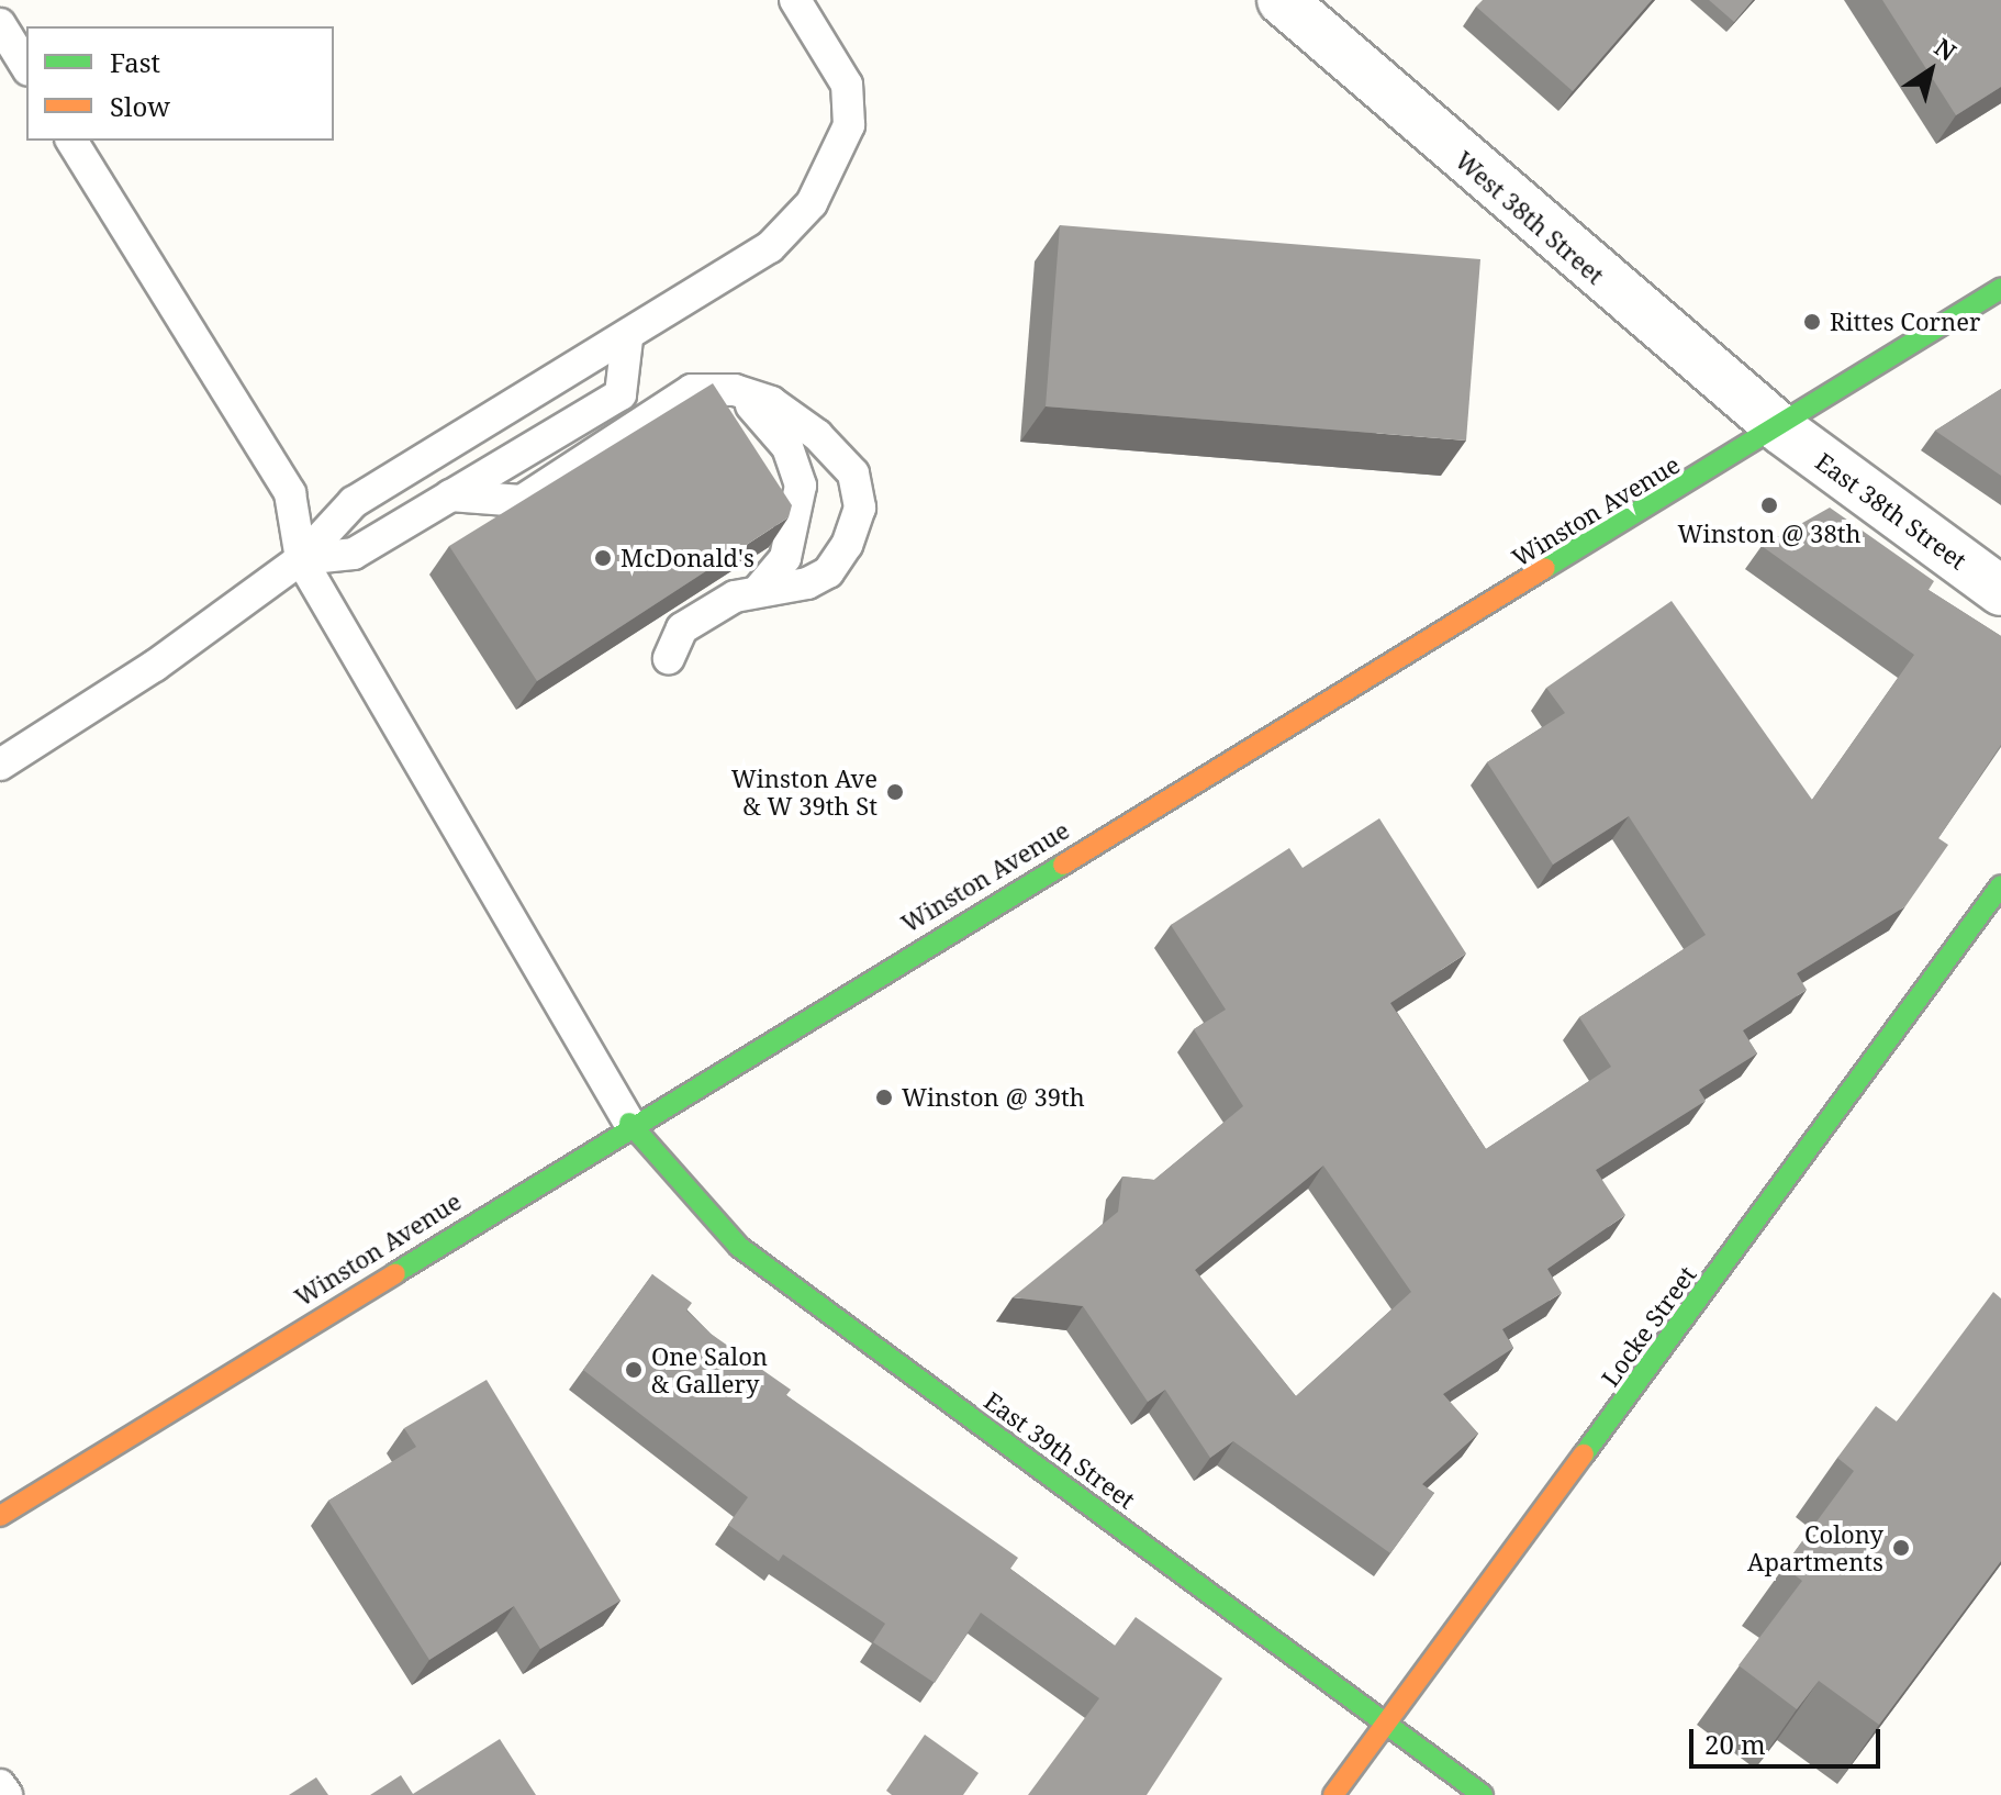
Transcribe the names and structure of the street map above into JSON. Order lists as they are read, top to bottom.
{
  "streets": {
    "main road": ["Winston Avenue", "Locke Street", "East 39th Street"],
    "street": ["West 38th Street", "East 38th Street"]
  },
  "crossings": [
    ["West 38th Street", "Winston Avenue"],
    ["West 38th Street", "East 38th Street"],
    ["Winston Avenue", "East 38th Street"],
    ["Winston Avenue", "East 39th Street"],
    ["Locke Street", "East 39th Street"]
  ],
  "places": [
    "Rittes Corner",
    "Winston @ 38th",
    "McDonald's",
    "Winston Ave & W 39th St",
    "Winston @ 39th",
    "One Salon & Gallery",
    "Colony Apartments"
  ],
  "legend": ["Fast", "Slow"],
  "scale_bar": "20 m",
  "north": "top right"
}
